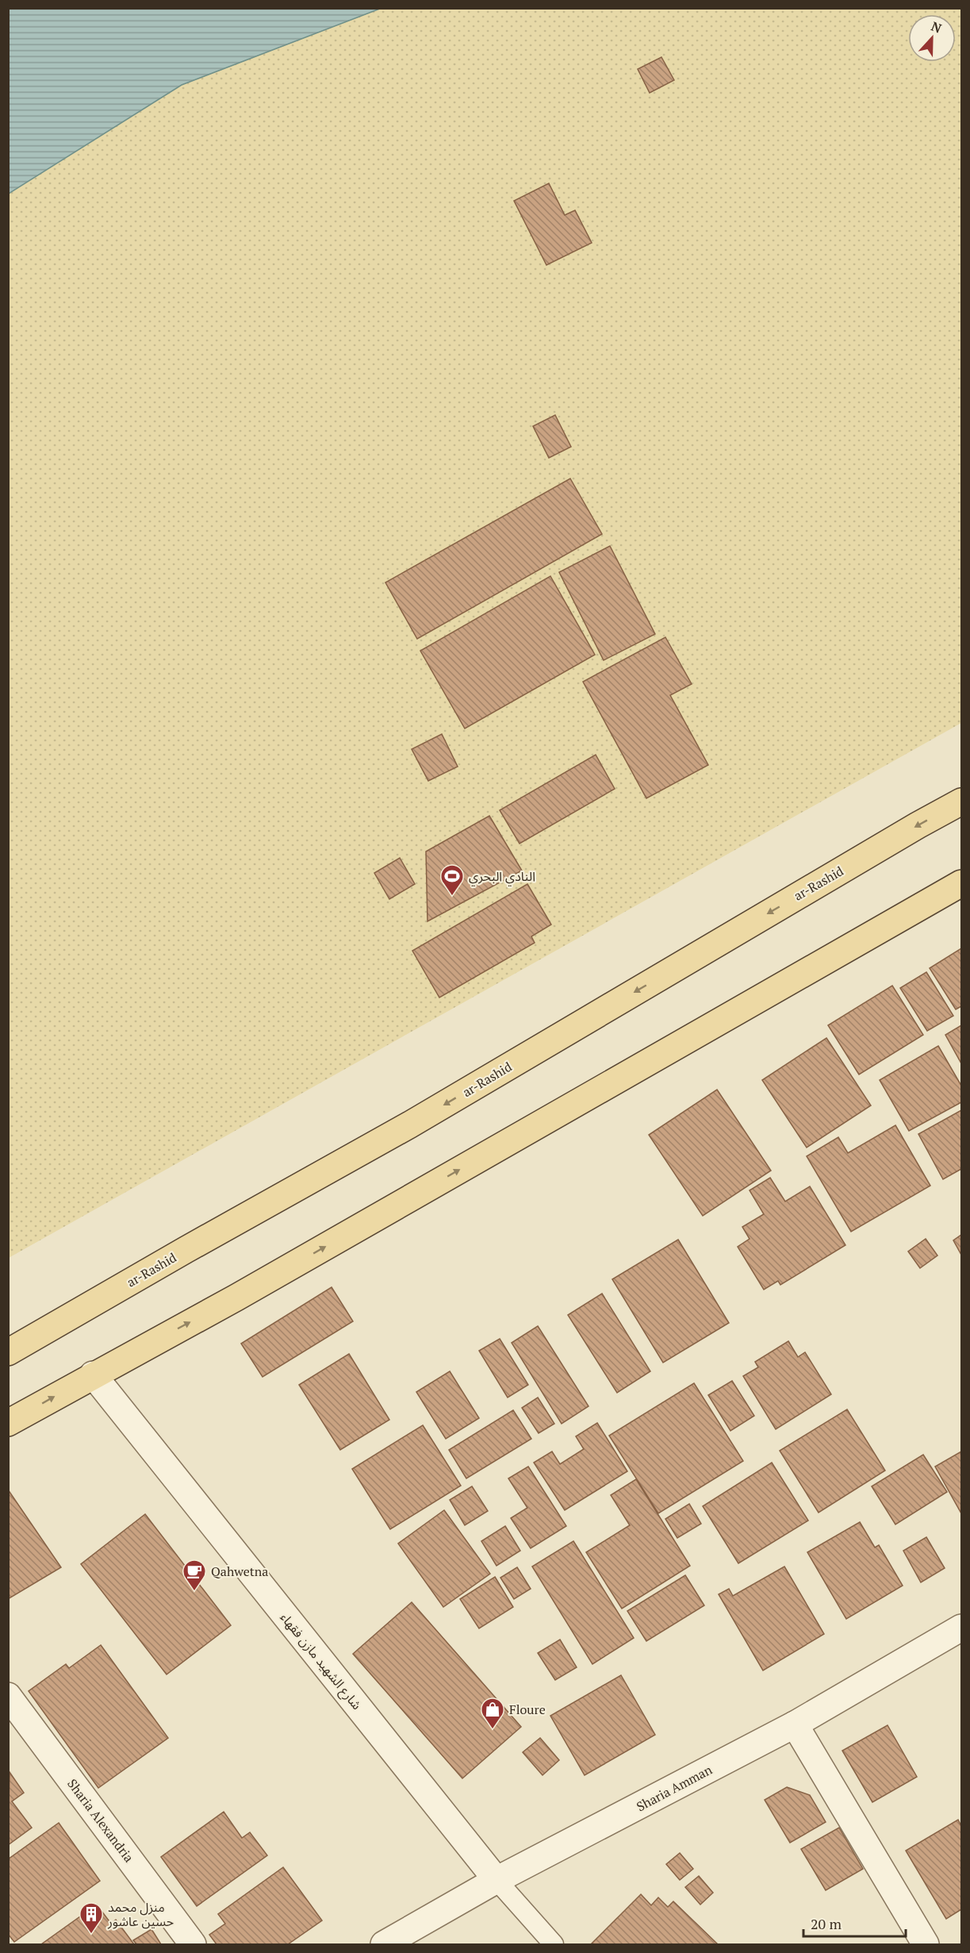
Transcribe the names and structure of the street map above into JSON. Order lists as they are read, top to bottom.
{
  "streets": {
    "main road": ["ar-Rashid"],
    "street": ["شارع الشهيد مازن فقهاء", "Sharia Amman", "Sharia Alexandria"]
  },
  "crossings": [
    ["شارع الشهيد مازن فقهاء", "Sharia Amman"]
  ],
  "places": {
    "sports": ["النادي البحري"],
    "cafe": ["Qahwetna"],
    "shop": ["Floure"],
    "building": ["منزل محمد حسين عاشور"]
  },
  "scale_bar": "20 m",
  "north": "top"
}
